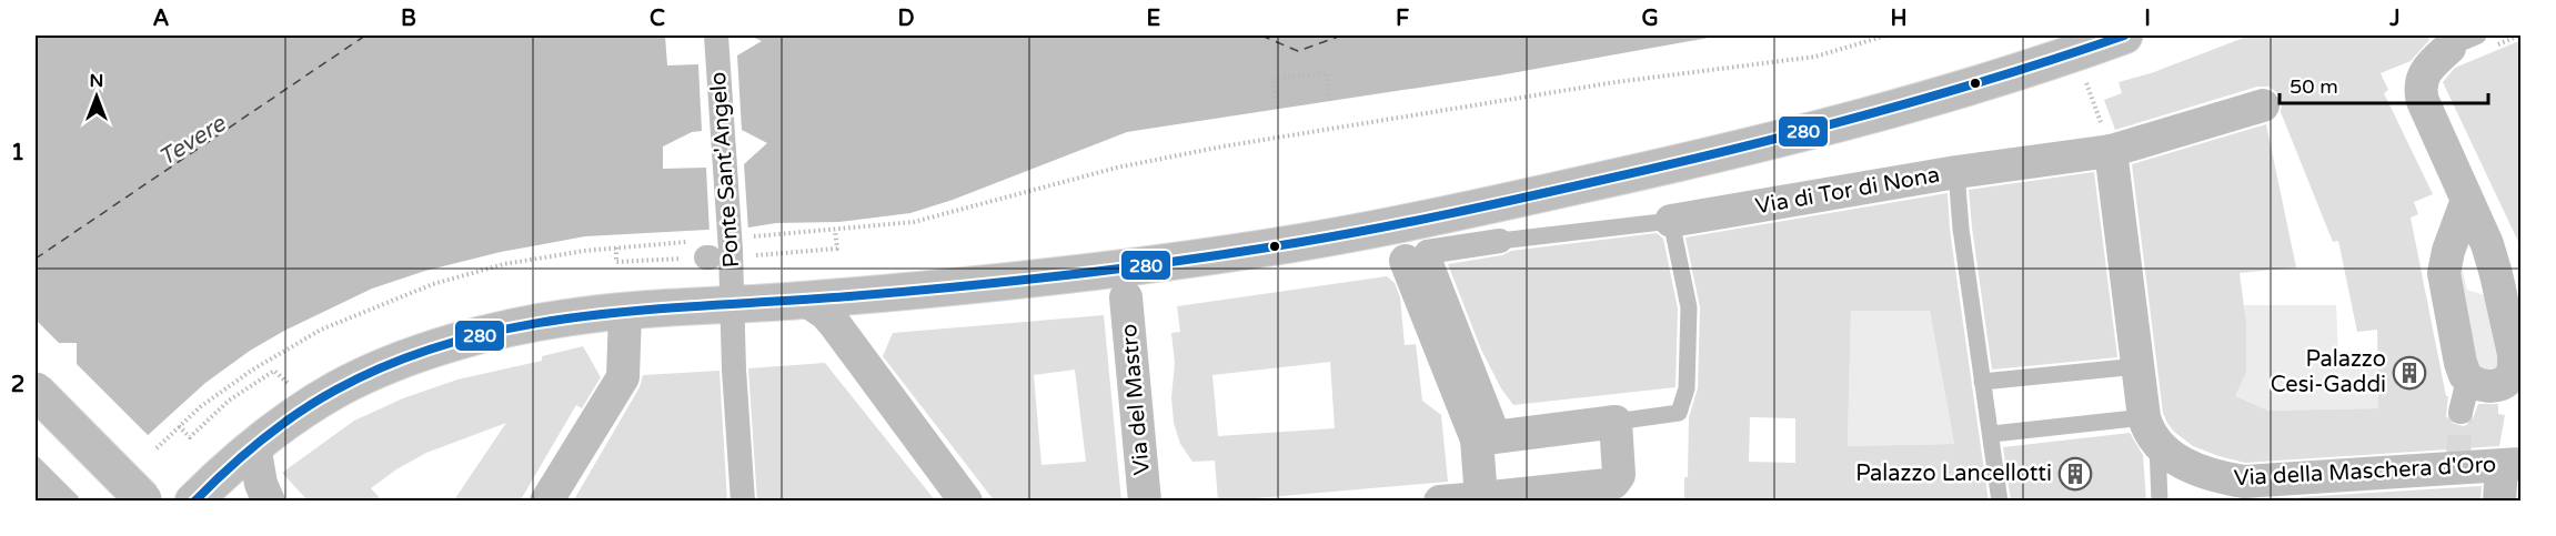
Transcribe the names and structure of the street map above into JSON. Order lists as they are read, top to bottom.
{
  "streets": {
    "street": [
      "Ponte Sant'Angelo",
      "Via di Tor di Nona",
      "Via del Mastro",
      "Via della Maschera d'Oro"
    ]
  },
  "water": ["Tevere"],
  "places": {
    "building": ["Palazzo Cesi-Gaddi", "Palazzo Lancellotti"]
  },
  "lines": ["transit line 280"],
  "scale_bar": "50 m",
  "north": "top",
  "grid": {
    "columns": [
      "A",
      "B",
      "C",
      "D",
      "E",
      "F",
      "G",
      "H",
      "I",
      "J"
    ],
    "rows": ["1", "2"]
  }
}
